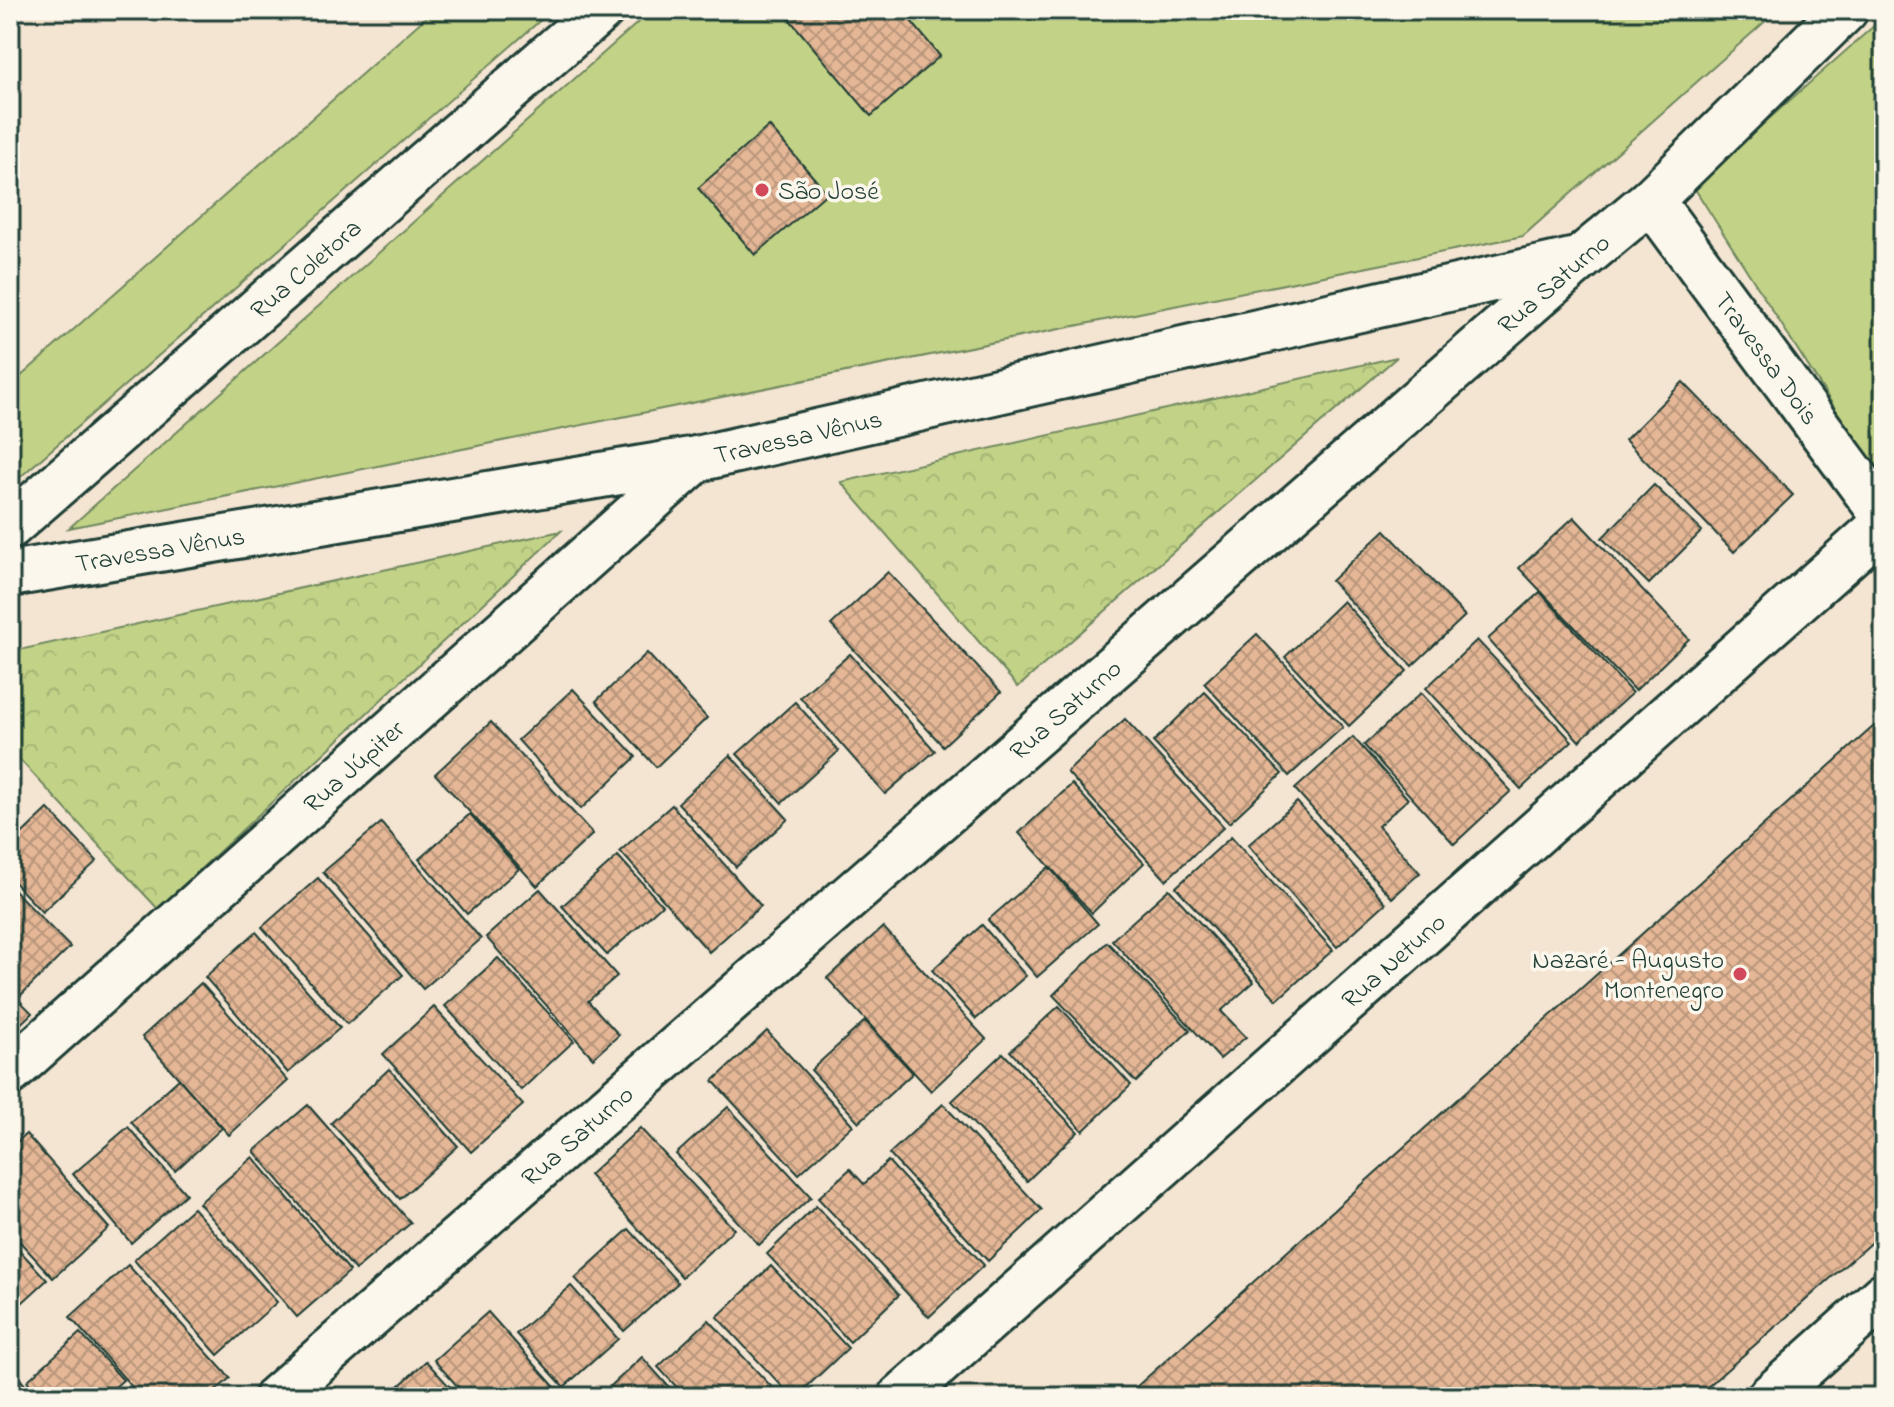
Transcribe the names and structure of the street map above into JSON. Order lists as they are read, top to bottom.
{
  "streets": {
    "street": [
      "Rua Coletora",
      "Rua Saturno",
      "Travessa Dois",
      "Travessa Vênus",
      "Rua Júpiter",
      "Rua Netuno"
    ]
  },
  "crossings": [
    ["Rua Saturno", "Travessa Dois"],
    ["Rua Saturno", "Travessa Vênus"],
    ["Travessa Vênus", "Rua Júpiter"]
  ],
  "places": ["São José", "Nazaré - Augusto Montenegro"]
}
